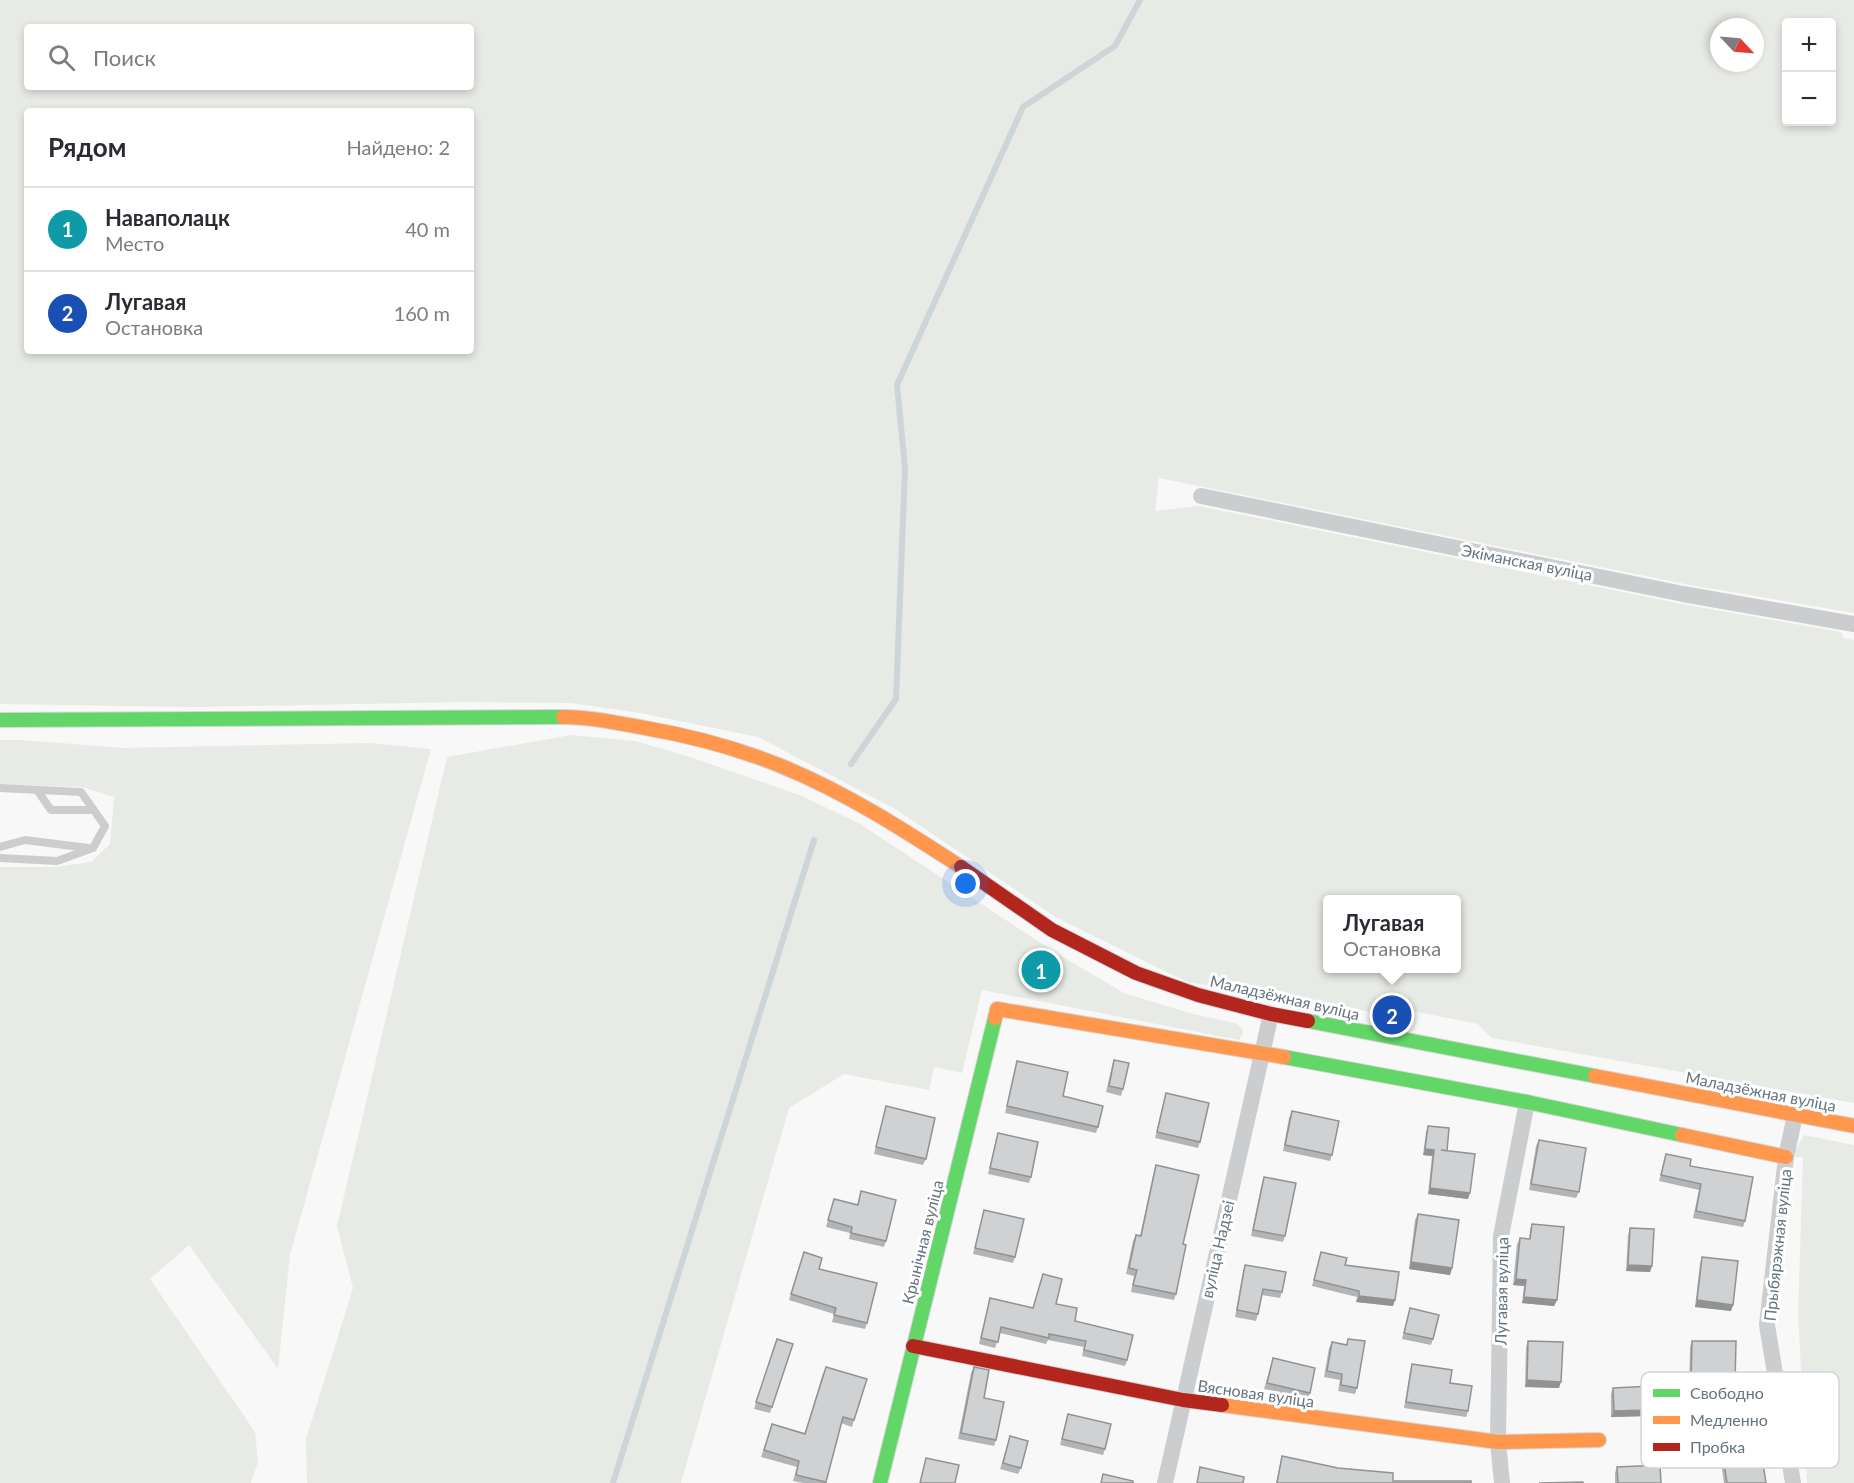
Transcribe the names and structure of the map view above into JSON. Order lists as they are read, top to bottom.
{
  "streets": {
    "street": [
      "Экіманская вуліца",
      "Маладзёжная вуліца",
      "Крынічная вуліца",
      "Прыбярэжная вуліца",
      "вуліца Надзеі",
      "Лугавая вуліца",
      "Вясновая вуліца"
    ]
  },
  "crossings": [
    ["Маладзёжная вуліца", "Прыбярэжная вуліца"],
    ["Маладзёжная вуліца", "вуліца Надзеі"],
    ["Крынічная вуліца", "вуліца Надзеі"],
    ["Крынічная вуліца", "Вясновая вуліца"],
    ["вуліца Надзеі", "Вясновая вуліца"],
    ["Лугавая вуліца", "Вясновая вуліца"]
  ],
  "legend": ["Свободно", "Медленно", "Пробка"],
  "north": "bottom right",
  "page": {
    "map_buttons": ["+", "−"],
    "search": "Поиск",
    "heading": ["Рядом", "Найдено: 2"],
    "list": [
      {
        "mark": "1",
        "name": "Наваполацк",
        "note": "Место",
        "value": "40 m"
      },
      {
        "mark": "2",
        "name": "Лугавая",
        "note": "Остановка",
        "value": "160 m"
      }
    ],
    "popup": ["Лугавая", "Остановка"],
    "pins": ["1", "2"]
  }
}
